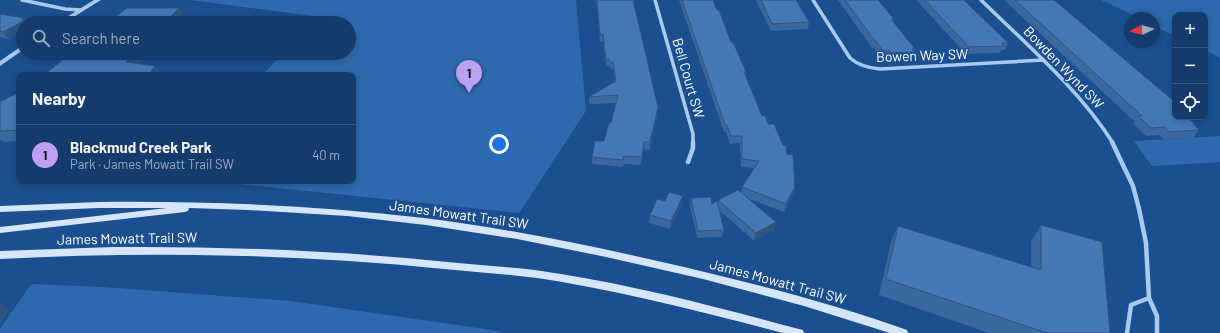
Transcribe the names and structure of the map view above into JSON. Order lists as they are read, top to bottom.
{
  "streets": {
    "main road": ["James Mowatt Trail SW"],
    "street": ["Bowen Way SW", "Bowden Wynd SW", "Bell Court SW"]
  },
  "crossings": [
    ["Bowen Way SW", "Bowden Wynd SW"]
  ],
  "north": "left",
  "page": {
    "map_buttons": ["+", "−"],
    "search": "Search here",
    "pins": "1",
    "heading": "Nearby",
    "list": [
      {
        "mark": "1",
        "name": "Blackmud Creek Park",
        "note": "Park · James Mowatt Trail SW",
        "value": "40 m"
      }
    ]
  }
}
